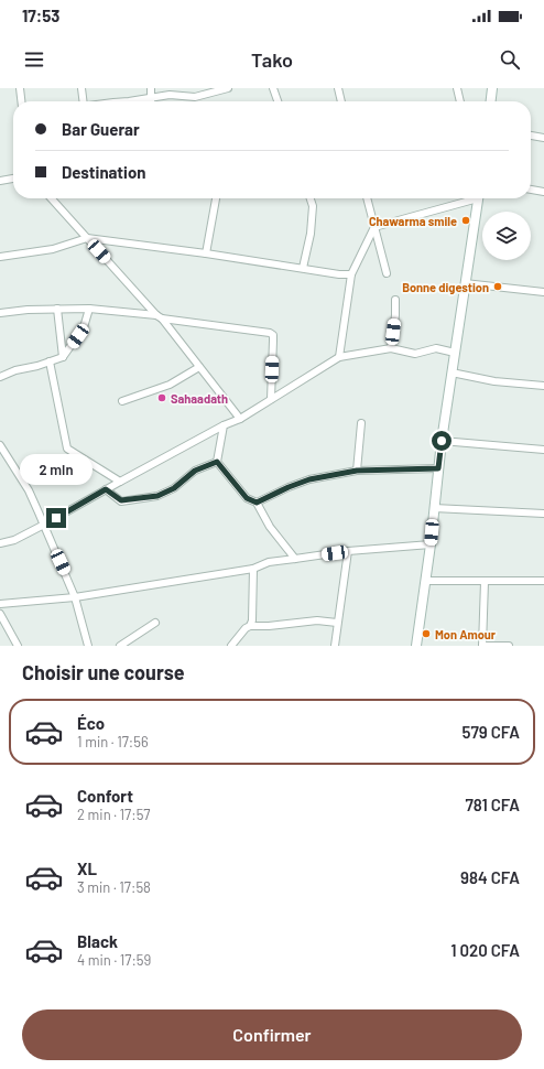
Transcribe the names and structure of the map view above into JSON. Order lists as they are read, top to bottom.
{
  "places": [
    "Chawarma smile",
    "Bonne digestion",
    "Sahaadath",
    "Mon Amour"
  ],
  "page": {
    "status": "17:53",
    "header": "Tako",
    "banner": ["Bar Guerar", "Destination"],
    "bubble": "2 min",
    "heading": "Choisir une course",
    "list": [
      {
        "name": "Éco",
        "note": "1 min · 17:56",
        "value": "579 CFA"
      },
      {
        "name": "Confort",
        "note": "2 min · 17:57",
        "value": "781 CFA"
      },
      {
        "name": "XL",
        "note": "3 min · 17:58",
        "value": "984 CFA"
      },
      {
        "name": "Black",
        "note": "4 min · 17:59",
        "value": "1 020 CFA"
      }
    ],
    "buttons": "Confirmer"
  }
}
